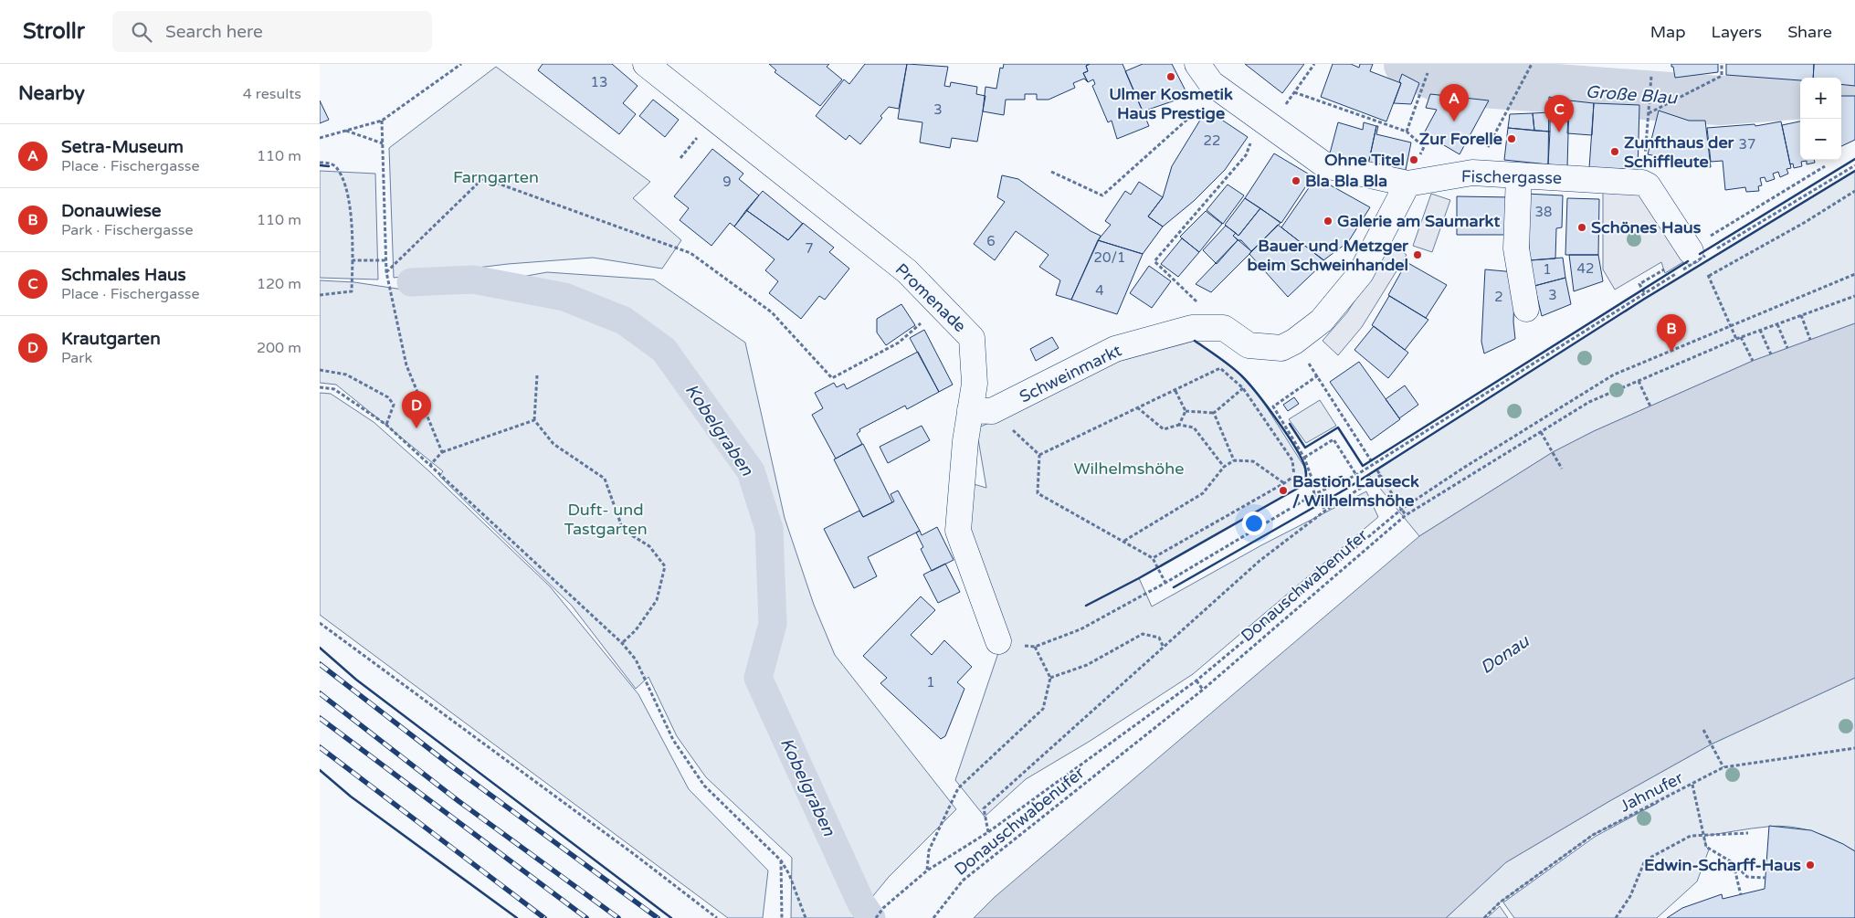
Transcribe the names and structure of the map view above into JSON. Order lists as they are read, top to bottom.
{
  "streets": {
    "street": ["Fischergasse", "Promenade", "Schweinmarkt"],
    "path": ["Donauschwabenufer", "Jahnufer"]
  },
  "crossings": [
    ["Promenade", "Schweinmarkt"]
  ],
  "water": ["Große Blau", "Kobelgraben", "Donau"],
  "parks": ["Farngarten", "Wilhelmshöhe", "Duft- und Tastgarten"],
  "places": [
    "Ulmer Kosmetik Haus Prestige",
    "Zur Forelle",
    "Zunfthaus der Schiffleute",
    "Ohne Titel",
    "Bla Bla Bla",
    "Galerie am Saumarkt",
    "Schönes Haus",
    "Bauer und Metzger beim Schweinhandel",
    "Bastion Lauseck / Wilhelmshöhe",
    "Edwin-Scharff-Haus"
  ],
  "house_numbers": [
    "13",
    "3",
    "22",
    "37",
    "9",
    "38",
    "6",
    "7",
    "20/1",
    "42",
    "1",
    "4",
    "3",
    "2",
    "1"
  ],
  "page": {
    "header": "Strollr",
    "search": "Search here",
    "nav": ["Map", "Layers", "Share"],
    "heading": ["Nearby", "4 results"],
    "map_buttons": ["+", "−"],
    "pins": [
      "A",
      "C",
      "B",
      "D"
    ],
    "list": [
      {
        "mark": "A",
        "name": "Setra-Museum",
        "note": "Place · Fischergasse",
        "value": "110 m"
      },
      {
        "mark": "B",
        "name": "Donauwiese",
        "note": "Park · Fischergasse",
        "value": "110 m"
      },
      {
        "mark": "C",
        "name": "Schmales Haus",
        "note": "Place · Fischergasse",
        "value": "120 m"
      },
      {
        "mark": "D",
        "name": "Krautgarten",
        "note": "Park",
        "value": "200 m"
      }
    ]
  }
}
